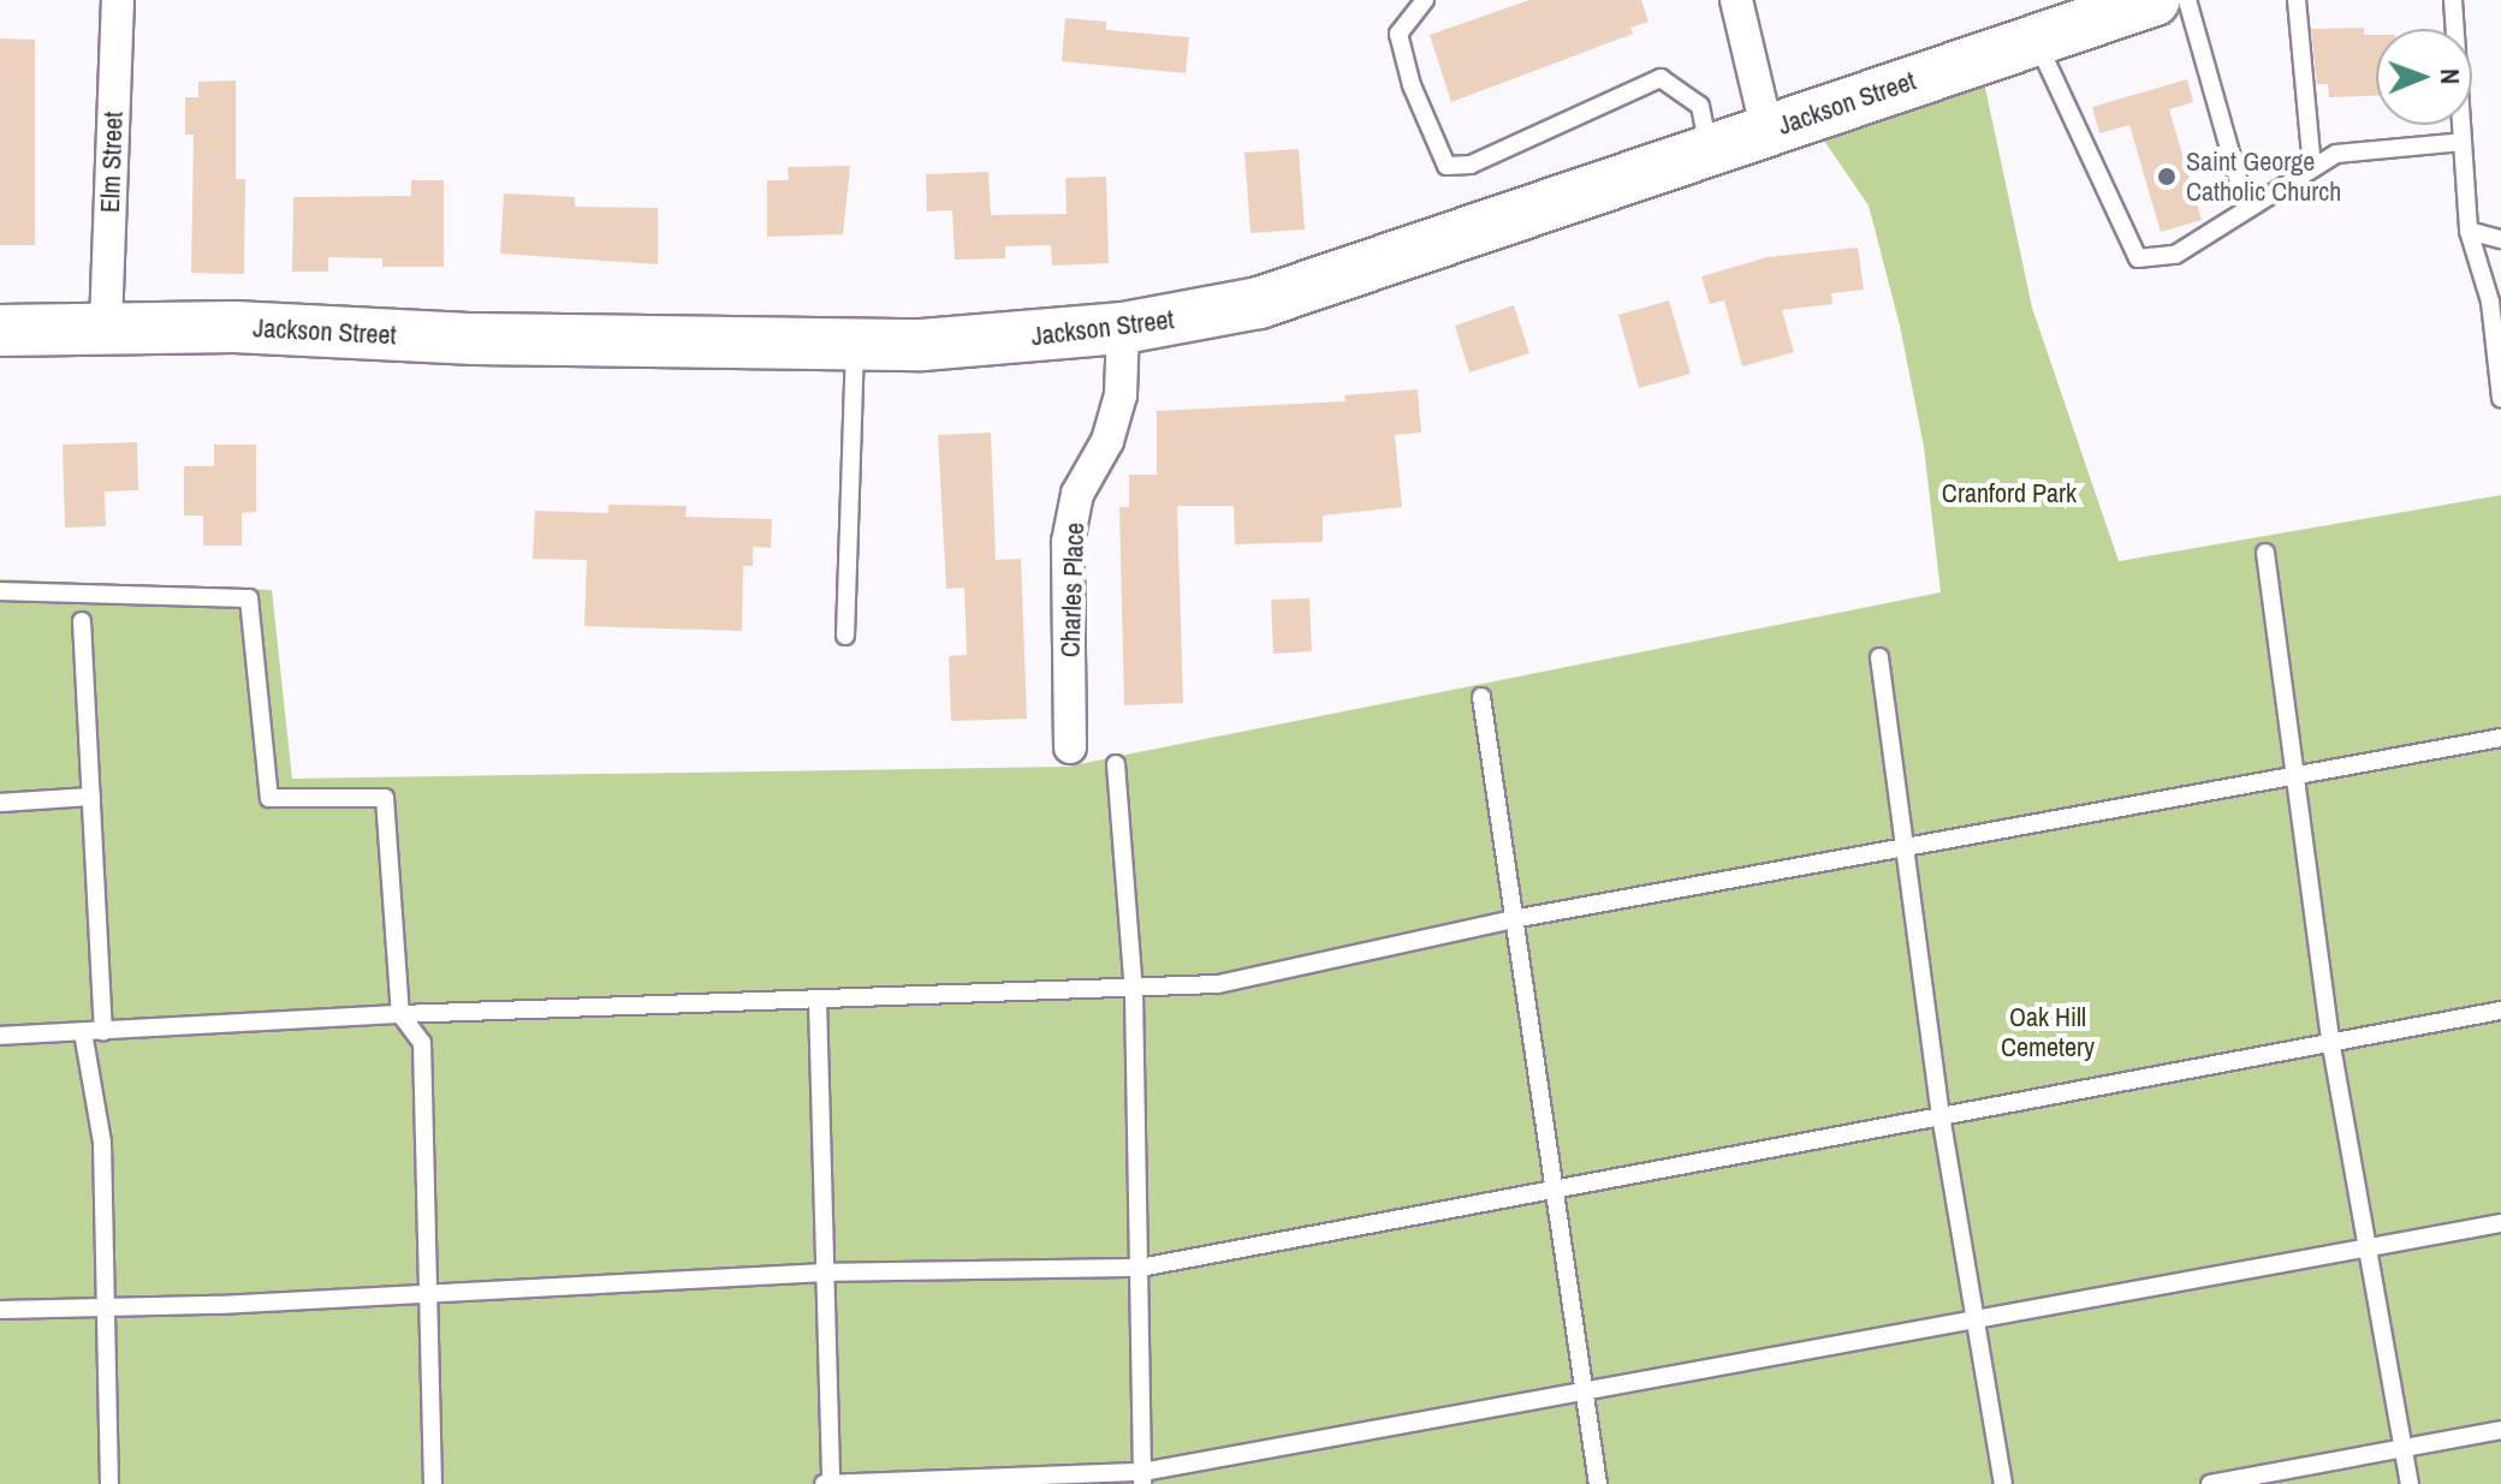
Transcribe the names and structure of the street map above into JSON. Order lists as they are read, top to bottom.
{
  "streets": {
    "main road": ["Jackson Street"],
    "street": ["Elm Street", "Charles Place"]
  },
  "crossings": [
    ["Jackson Street", "Elm Street"],
    ["Jackson Street", "Charles Place"]
  ],
  "parks": ["Cranford Park", "Oak Hill Cemetery"],
  "places": ["Saint George Catholic Church"],
  "north": "right"
}
